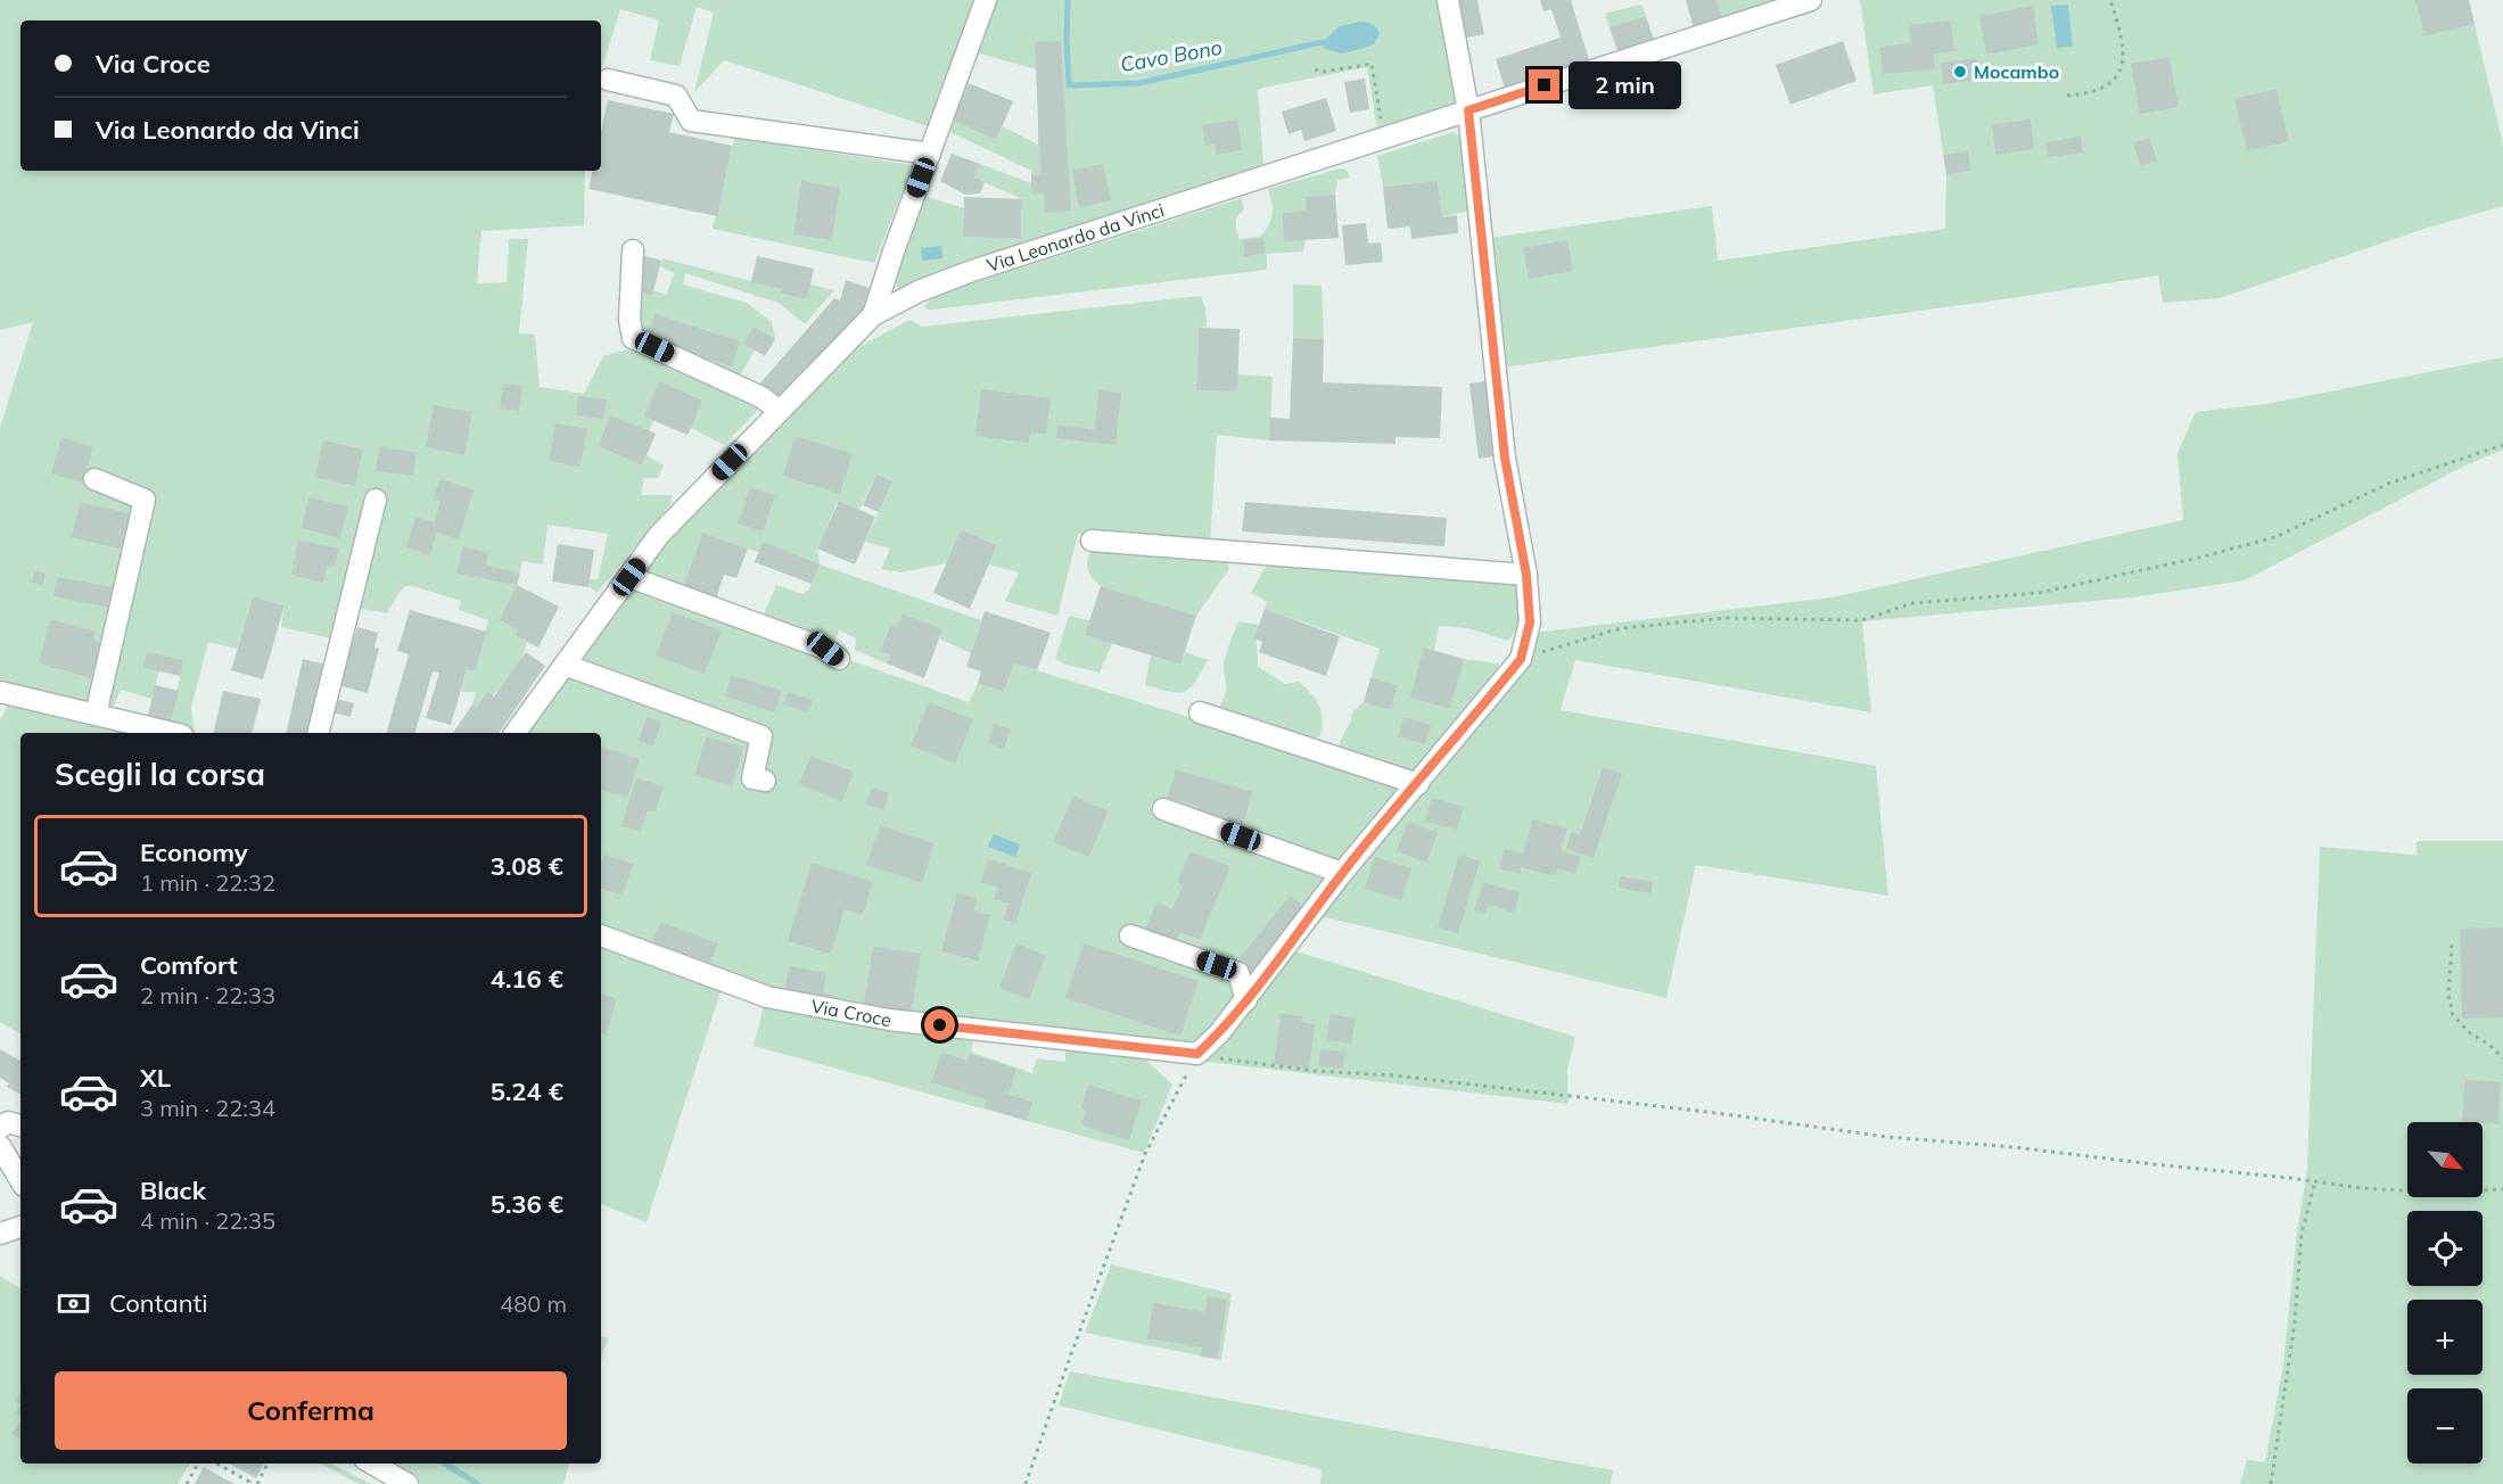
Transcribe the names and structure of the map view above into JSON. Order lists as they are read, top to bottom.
{
  "streets": {
    "street": ["Via Leonardo da Vinci", "Via Croce"]
  },
  "water": ["Cavo Bono"],
  "places": ["Mocambo"],
  "north": "bottom right",
  "page": {
    "banner": ["Via Croce", "Via Leonardo da Vinci"],
    "bubble": "2 min",
    "heading": "Scegli la corsa",
    "list": [
      {
        "name": "Economy",
        "note": "1 min · 22:32",
        "value": "3.08 €"
      },
      {
        "name": "Comfort",
        "note": "2 min · 22:33",
        "value": "4.16 €"
      },
      {
        "name": "XL",
        "note": "3 min · 22:34",
        "value": "5.24 €"
      },
      {
        "name": "Black",
        "note": "4 min · 22:35",
        "value": "5.36 €"
      }
    ],
    "map_buttons": ["+", "−"],
    "pay": ["Contanti", "480 m"],
    "buttons": "Conferma"
  }
}
